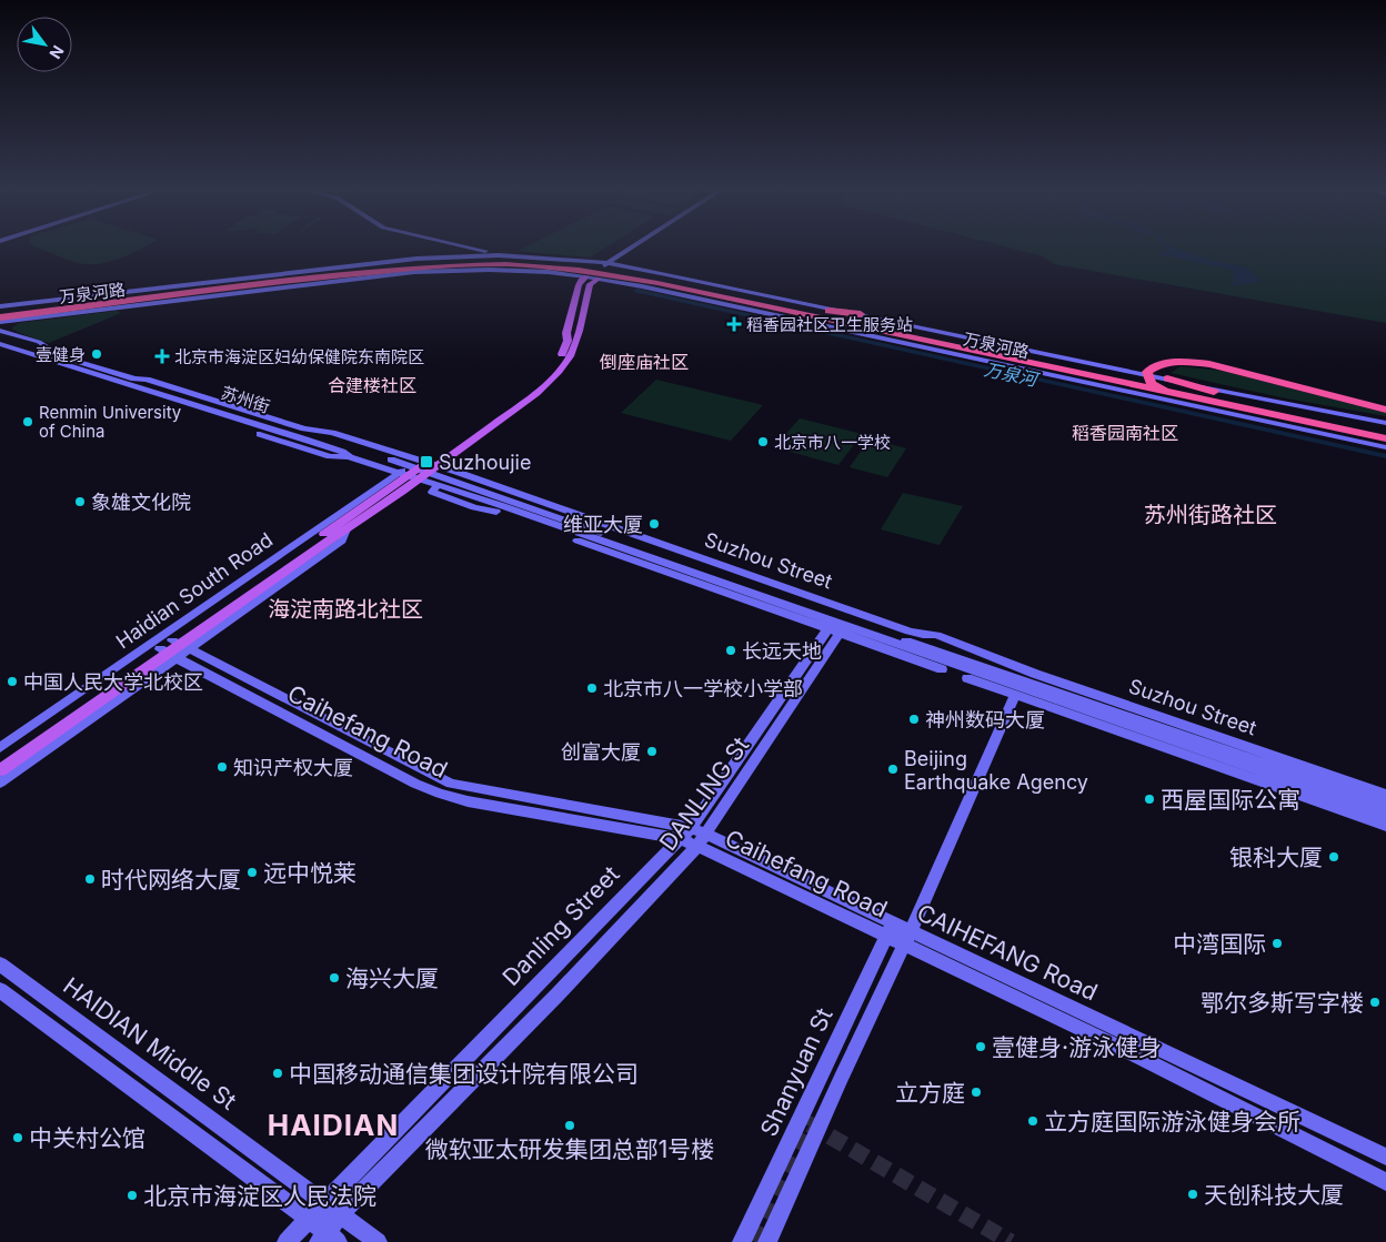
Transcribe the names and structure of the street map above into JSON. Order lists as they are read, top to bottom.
{
  "streets": {
    "highway": ["万泉河路"],
    "main road": ["Haidian South Road"],
    "street": [
      "苏州街",
      "Suzhou Street",
      "Caihefang Road",
      "DANLING St",
      "Danling Street",
      "CAIHEFANG Road",
      "HAIDIAN Middle St",
      "Shanyuan St"
    ]
  },
  "crossings": [
    ["苏州街", "Suzhou Street"],
    ["苏州街", "Haidian South Road"],
    ["Suzhou Street", "Haidian South Road"],
    ["Suzhou Street", "DANLING St"],
    ["Suzhou Street", "Danling Street"],
    ["Suzhou Street", "Shanyuan St"],
    ["Haidian South Road", "Caihefang Road"],
    ["Caihefang Road", "DANLING St"],
    ["Caihefang Road", "Danling Street"],
    ["Caihefang Road", "CAIHEFANG Road"],
    ["Caihefang Road", "Shanyuan St"],
    ["DANLING St", "Danling Street"],
    ["DANLING St", "HAIDIAN Middle St"],
    ["Danling Street", "HAIDIAN Middle St"],
    ["CAIHEFANG Road", "Shanyuan St"]
  ],
  "districts": [
    "倒座庙社区",
    "合建楼社区",
    "稻香园南社区",
    "苏州街路社区",
    "海淀南路北社区",
    "HAIDIAN"
  ],
  "water": ["万泉河"],
  "places": {
    "health": ["稻香园社区卫生服务站", "北京市海淀区妇幼保健院东南院区"],
    "other": [
      "壹健身",
      "Renmin University of China",
      "北京市八一学校",
      "象雄文化院",
      "维亚大厦",
      "长远天地",
      "中国人民大学北校区",
      "北京市八一学校小学部",
      "神州数码大厦",
      "创富大厦",
      "知识产权大厦",
      "Beijing Earthquake Agency",
      "西屋国际公寓",
      "银科大厦",
      "远中悦莱",
      "时代网络大厦",
      "中湾国际",
      "海兴大厦",
      "鄂尔多斯写字楼",
      "壹健身·游泳健身",
      "中国移动通信集团设计院有限公司",
      "立方庭",
      "立方庭国际游泳健身会所",
      "微软亚太研发集团总部1号楼",
      "中关村公馆",
      "天创科技大厦",
      "北京市海淀区人民法院"
    ],
    "transit": ["Suzhoujie"]
  },
  "north": "bottom right"
}
